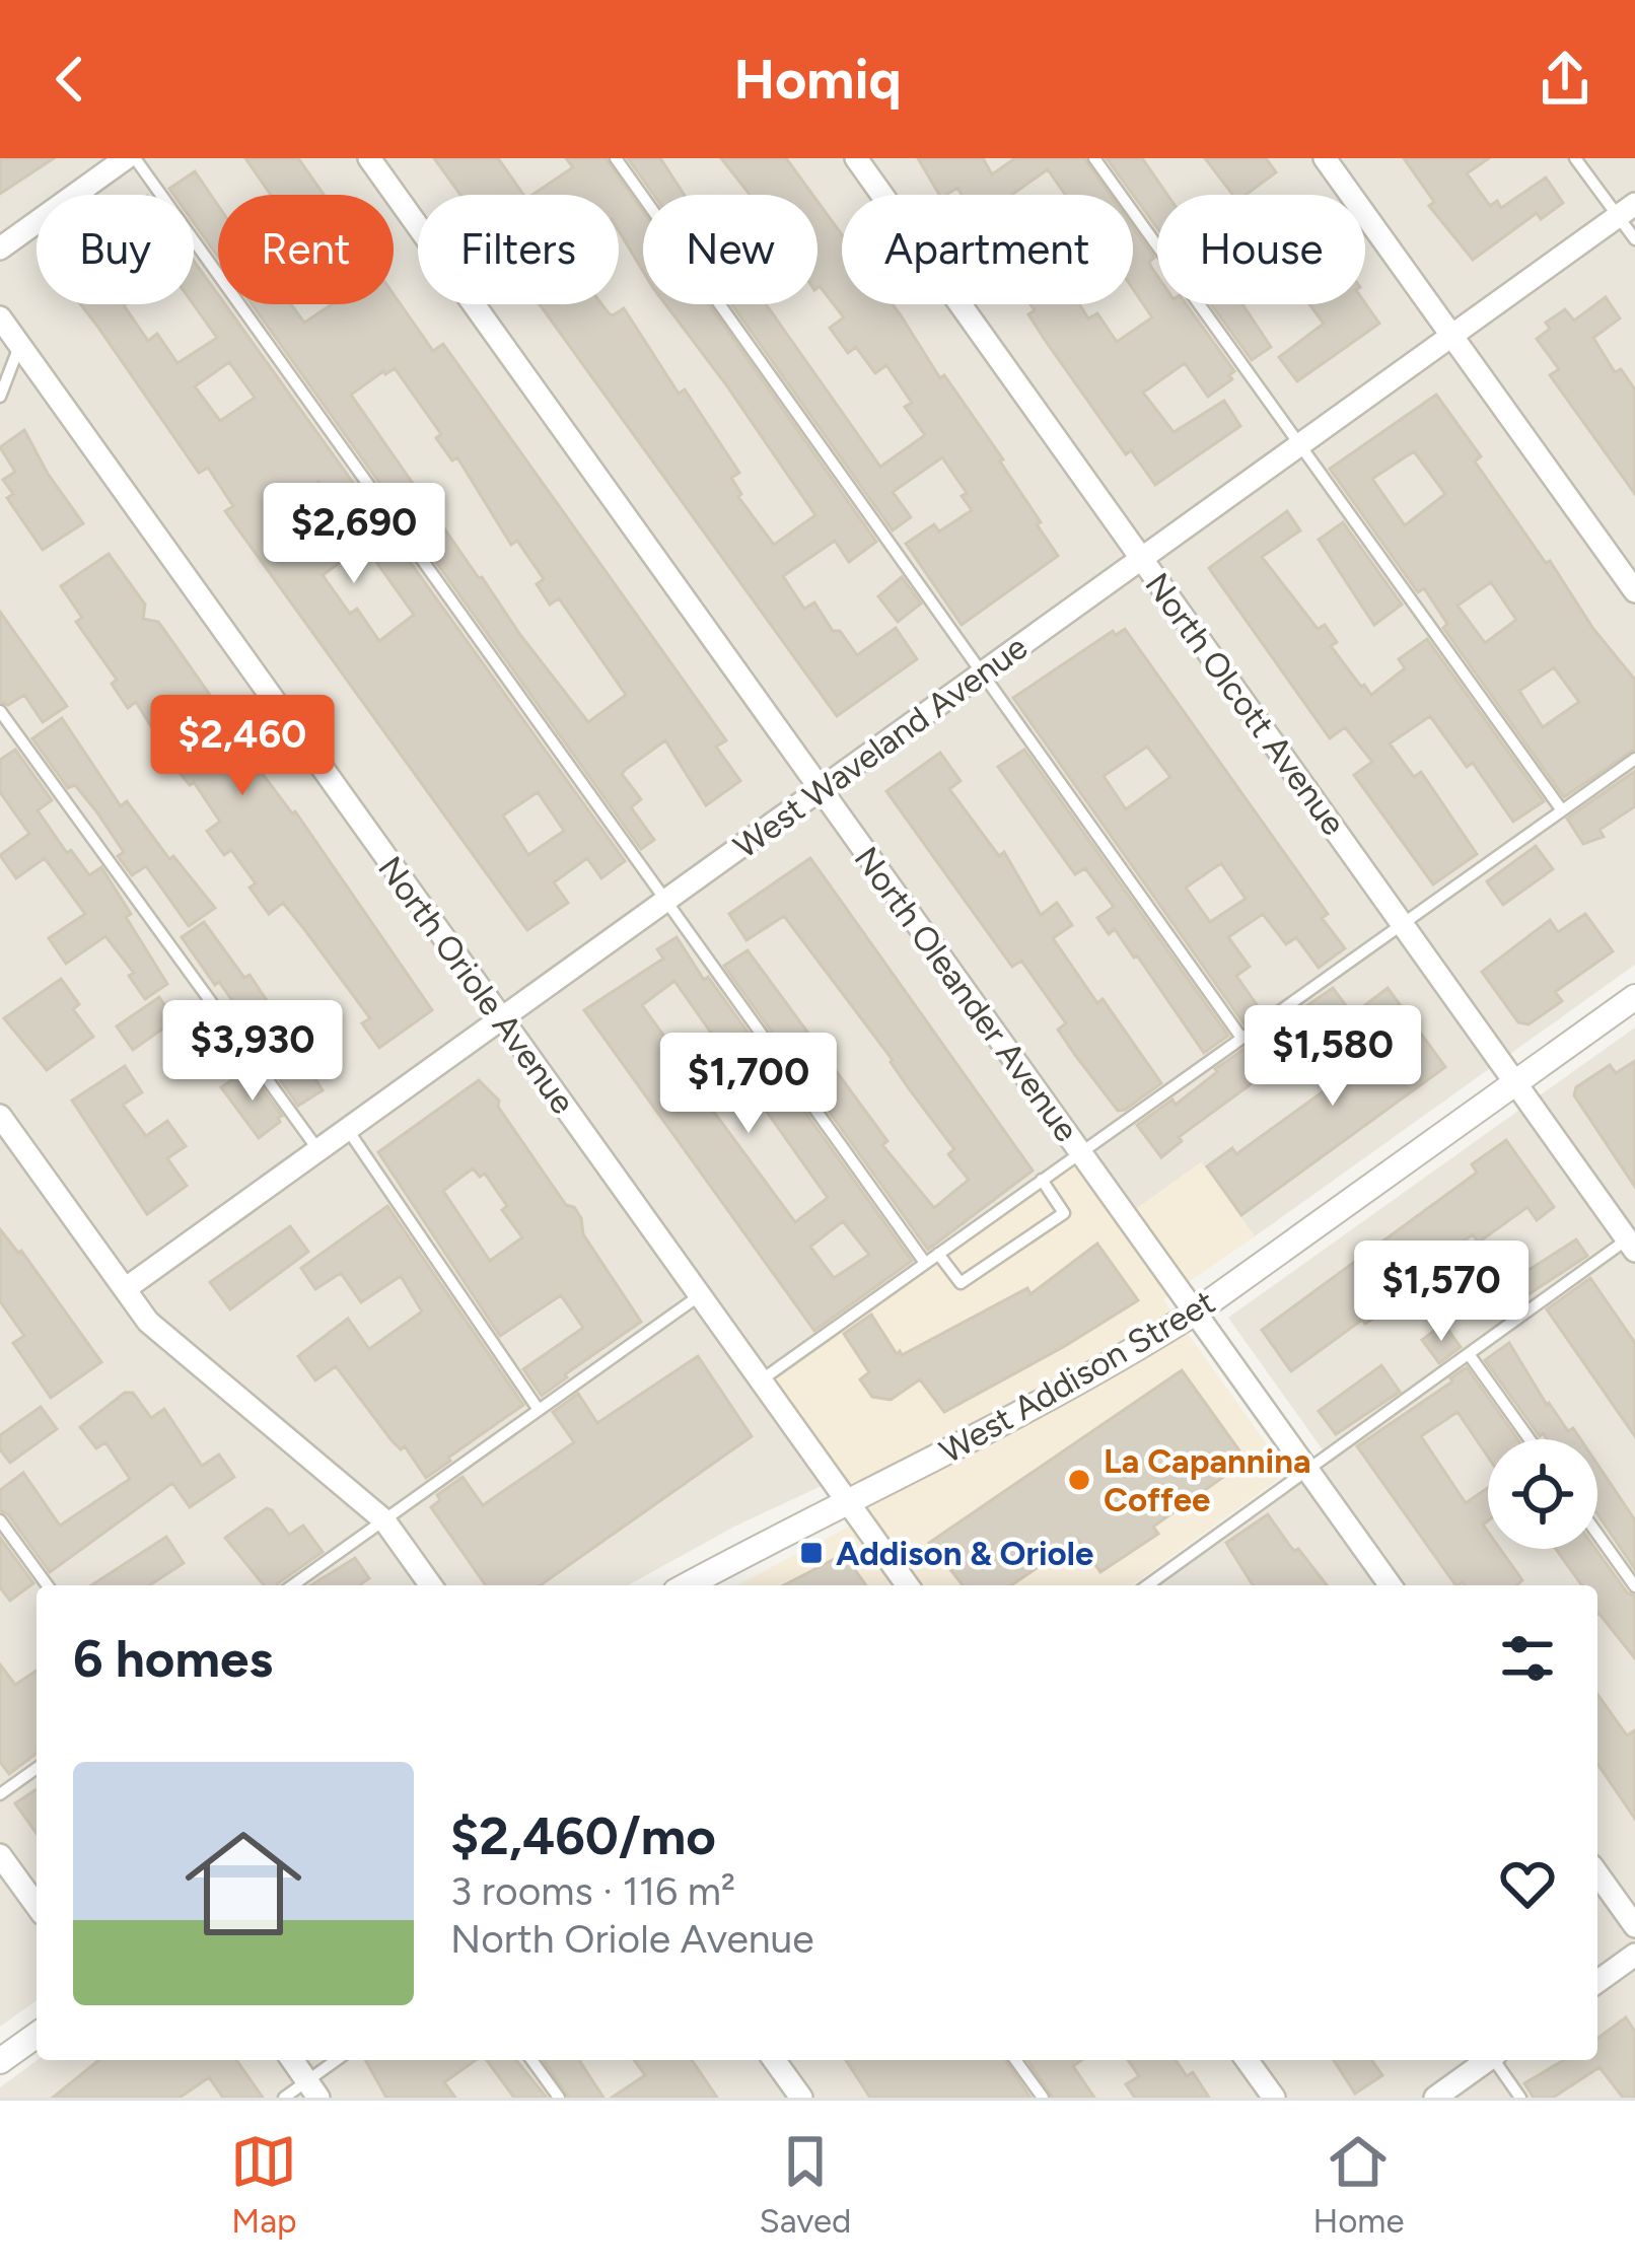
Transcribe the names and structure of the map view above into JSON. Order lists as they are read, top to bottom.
{
  "streets": {
    "street": [
      "North Olcott Avenue",
      "West Waveland Avenue",
      "North Oriole Avenue",
      "North Oleander Avenue",
      "West Addison Street"
    ]
  },
  "crossings": [
    ["North Olcott Avenue", "West Waveland Avenue"],
    ["North Olcott Avenue", "West Addison Street"],
    ["West Waveland Avenue", "North Oriole Avenue"],
    ["West Waveland Avenue", "North Oleander Avenue"],
    ["North Oriole Avenue", "West Addison Street"],
    ["North Oleander Avenue", "West Addison Street"]
  ],
  "places": {
    "other": ["La Capannina Coffee"],
    "transit": ["Addison & Oriole"]
  },
  "page": {
    "header": "Homiq",
    "chip": [
      "Buy",
      "Rent",
      "Filters",
      "New",
      "Apartment",
      "House"
    ],
    "price": [
      "$2,690",
      "$2,460",
      "$3,930",
      "$1,580",
      "$1,700",
      "$1,570"
    ],
    "heading": "6 homes",
    "list": [
      {
        "name": "$2,460/mo",
        "note": "3 rooms · 116 m² · North Oriole Avenue"
      }
    ],
    "tabs": ["Map", "Saved", "Home"]
  }
}
